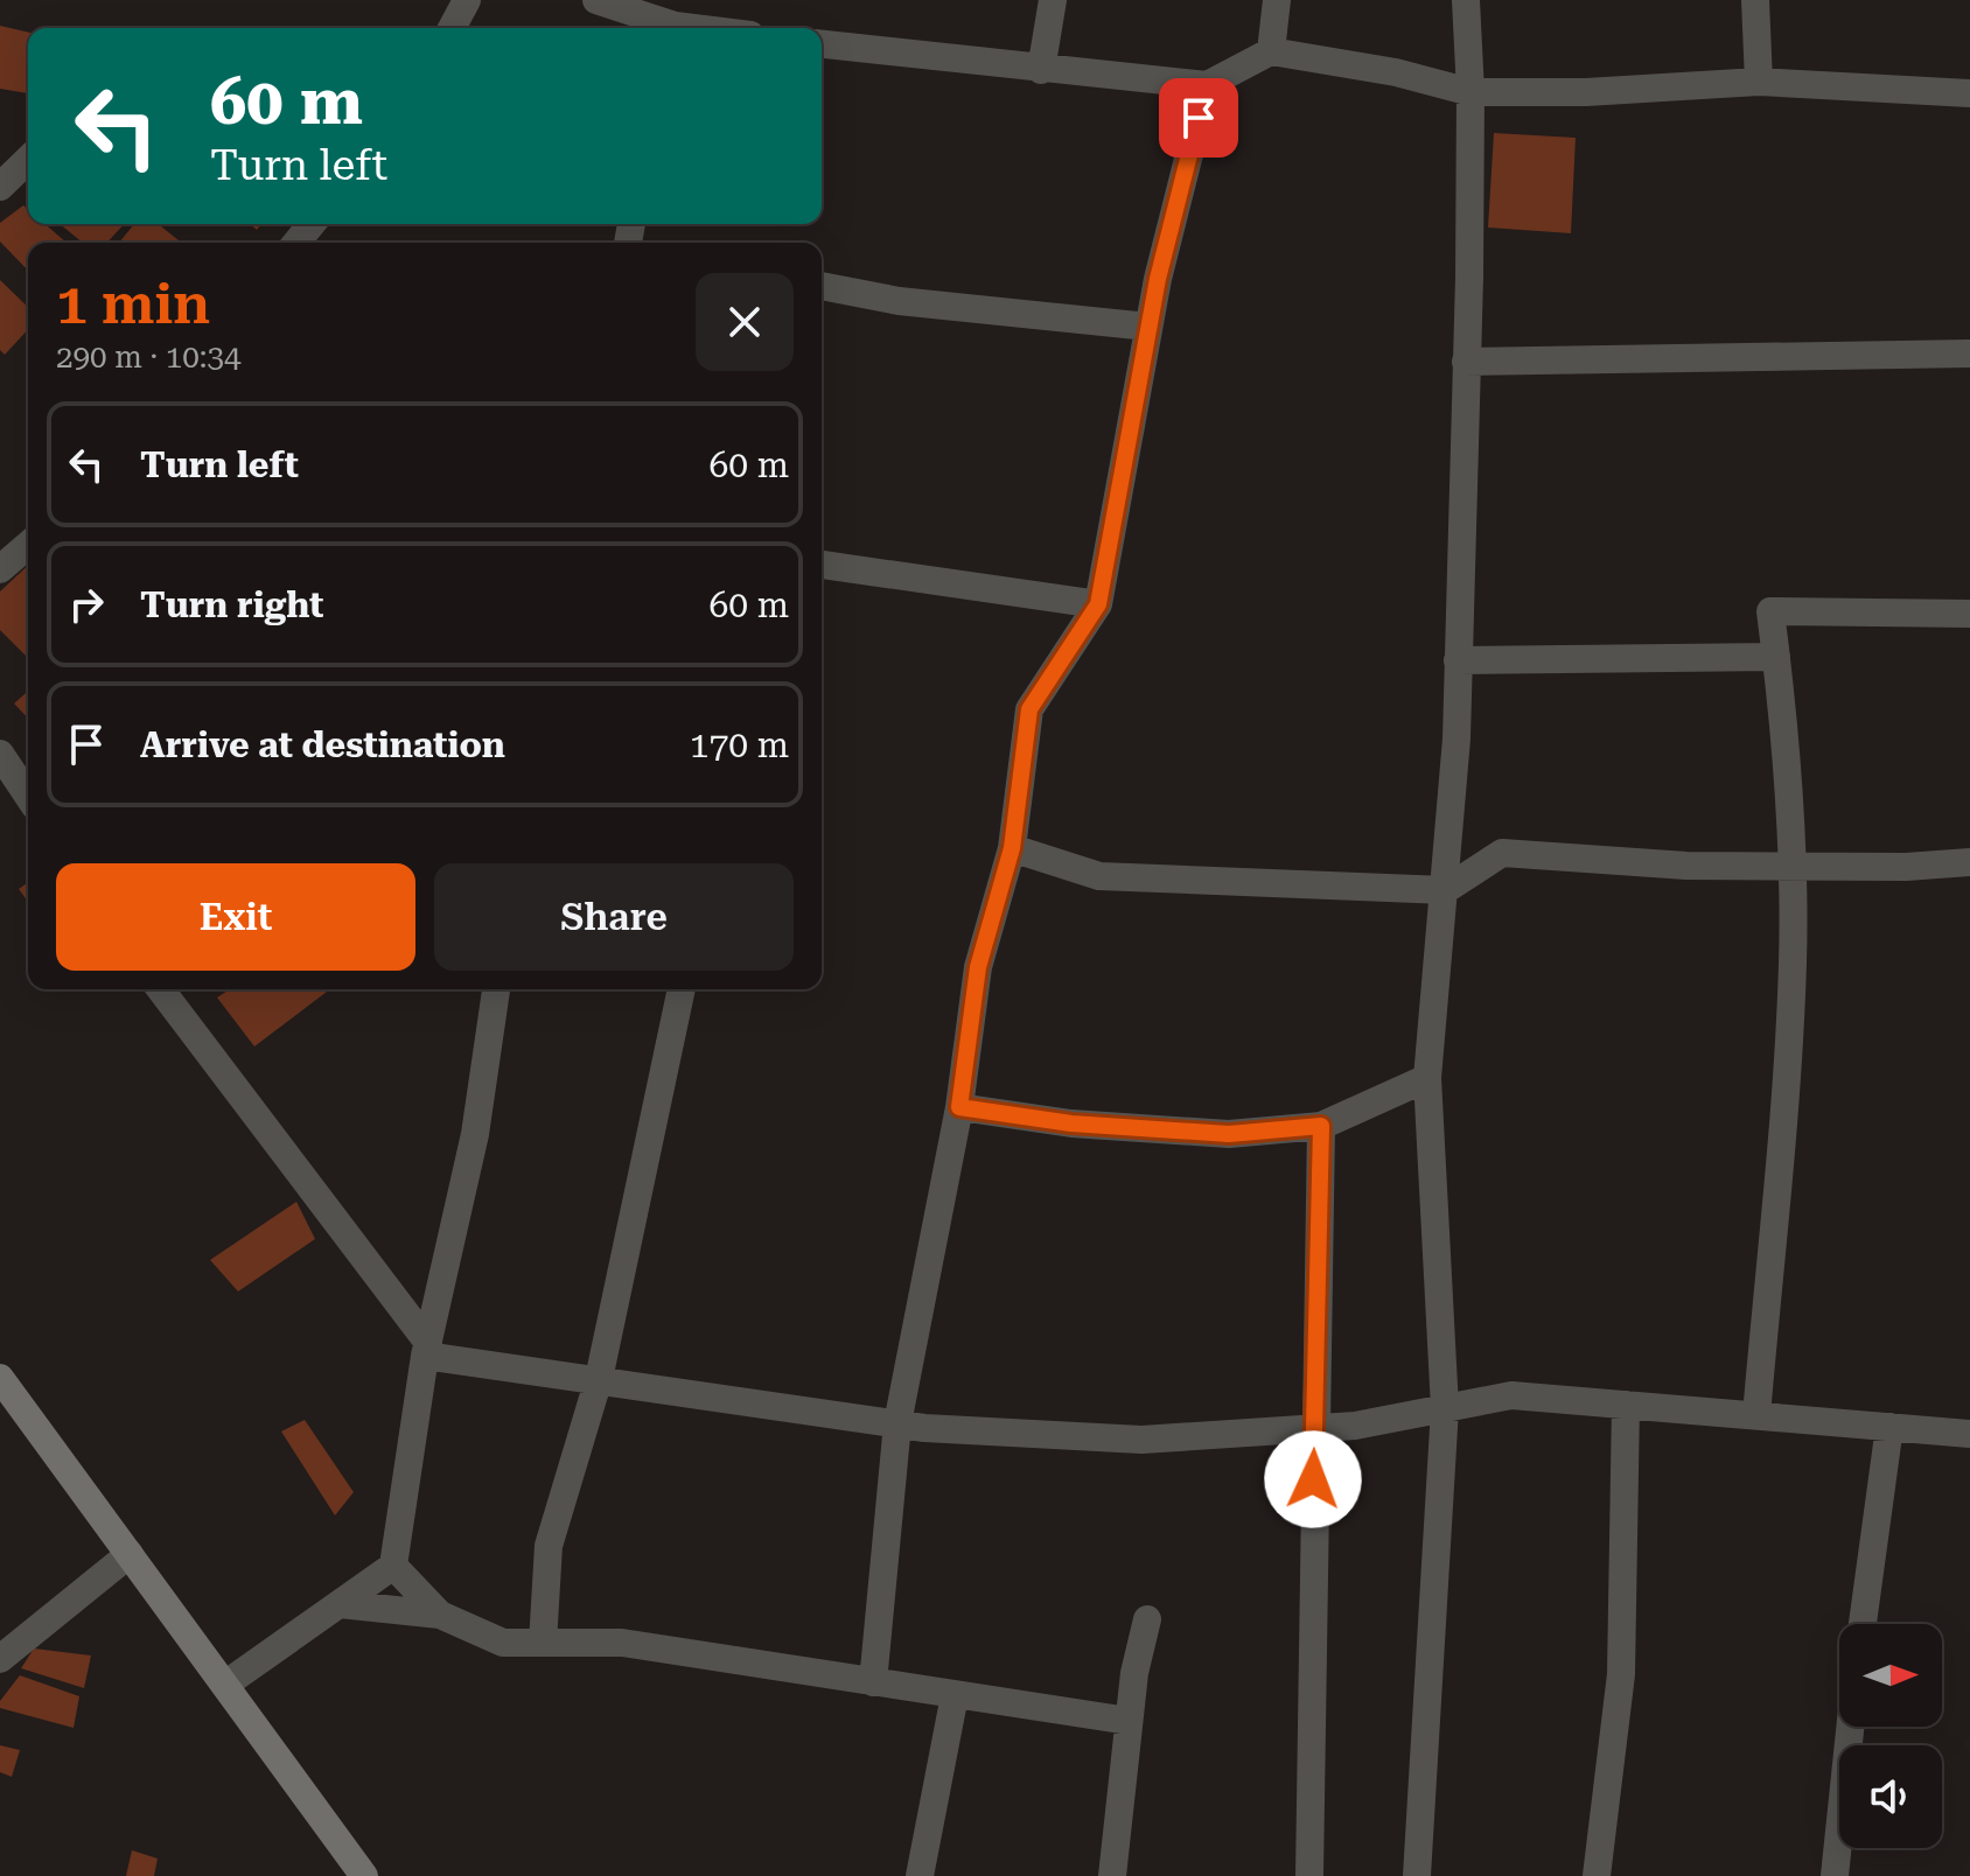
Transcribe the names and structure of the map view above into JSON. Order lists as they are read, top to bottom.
{
  "north": "right",
  "page": {
    "turn": ["60 m", "Turn left"],
    "heading": ["1 min", "290 m · 10:34"],
    "list": [
      {
        "name": "Turn left",
        "value": "60 m"
      },
      {
        "name": "Turn right",
        "value": "60 m"
      },
      {
        "name": "Arrive at destination",
        "value": "170 m"
      }
    ],
    "buttons": ["Exit", "Share"]
  }
}
